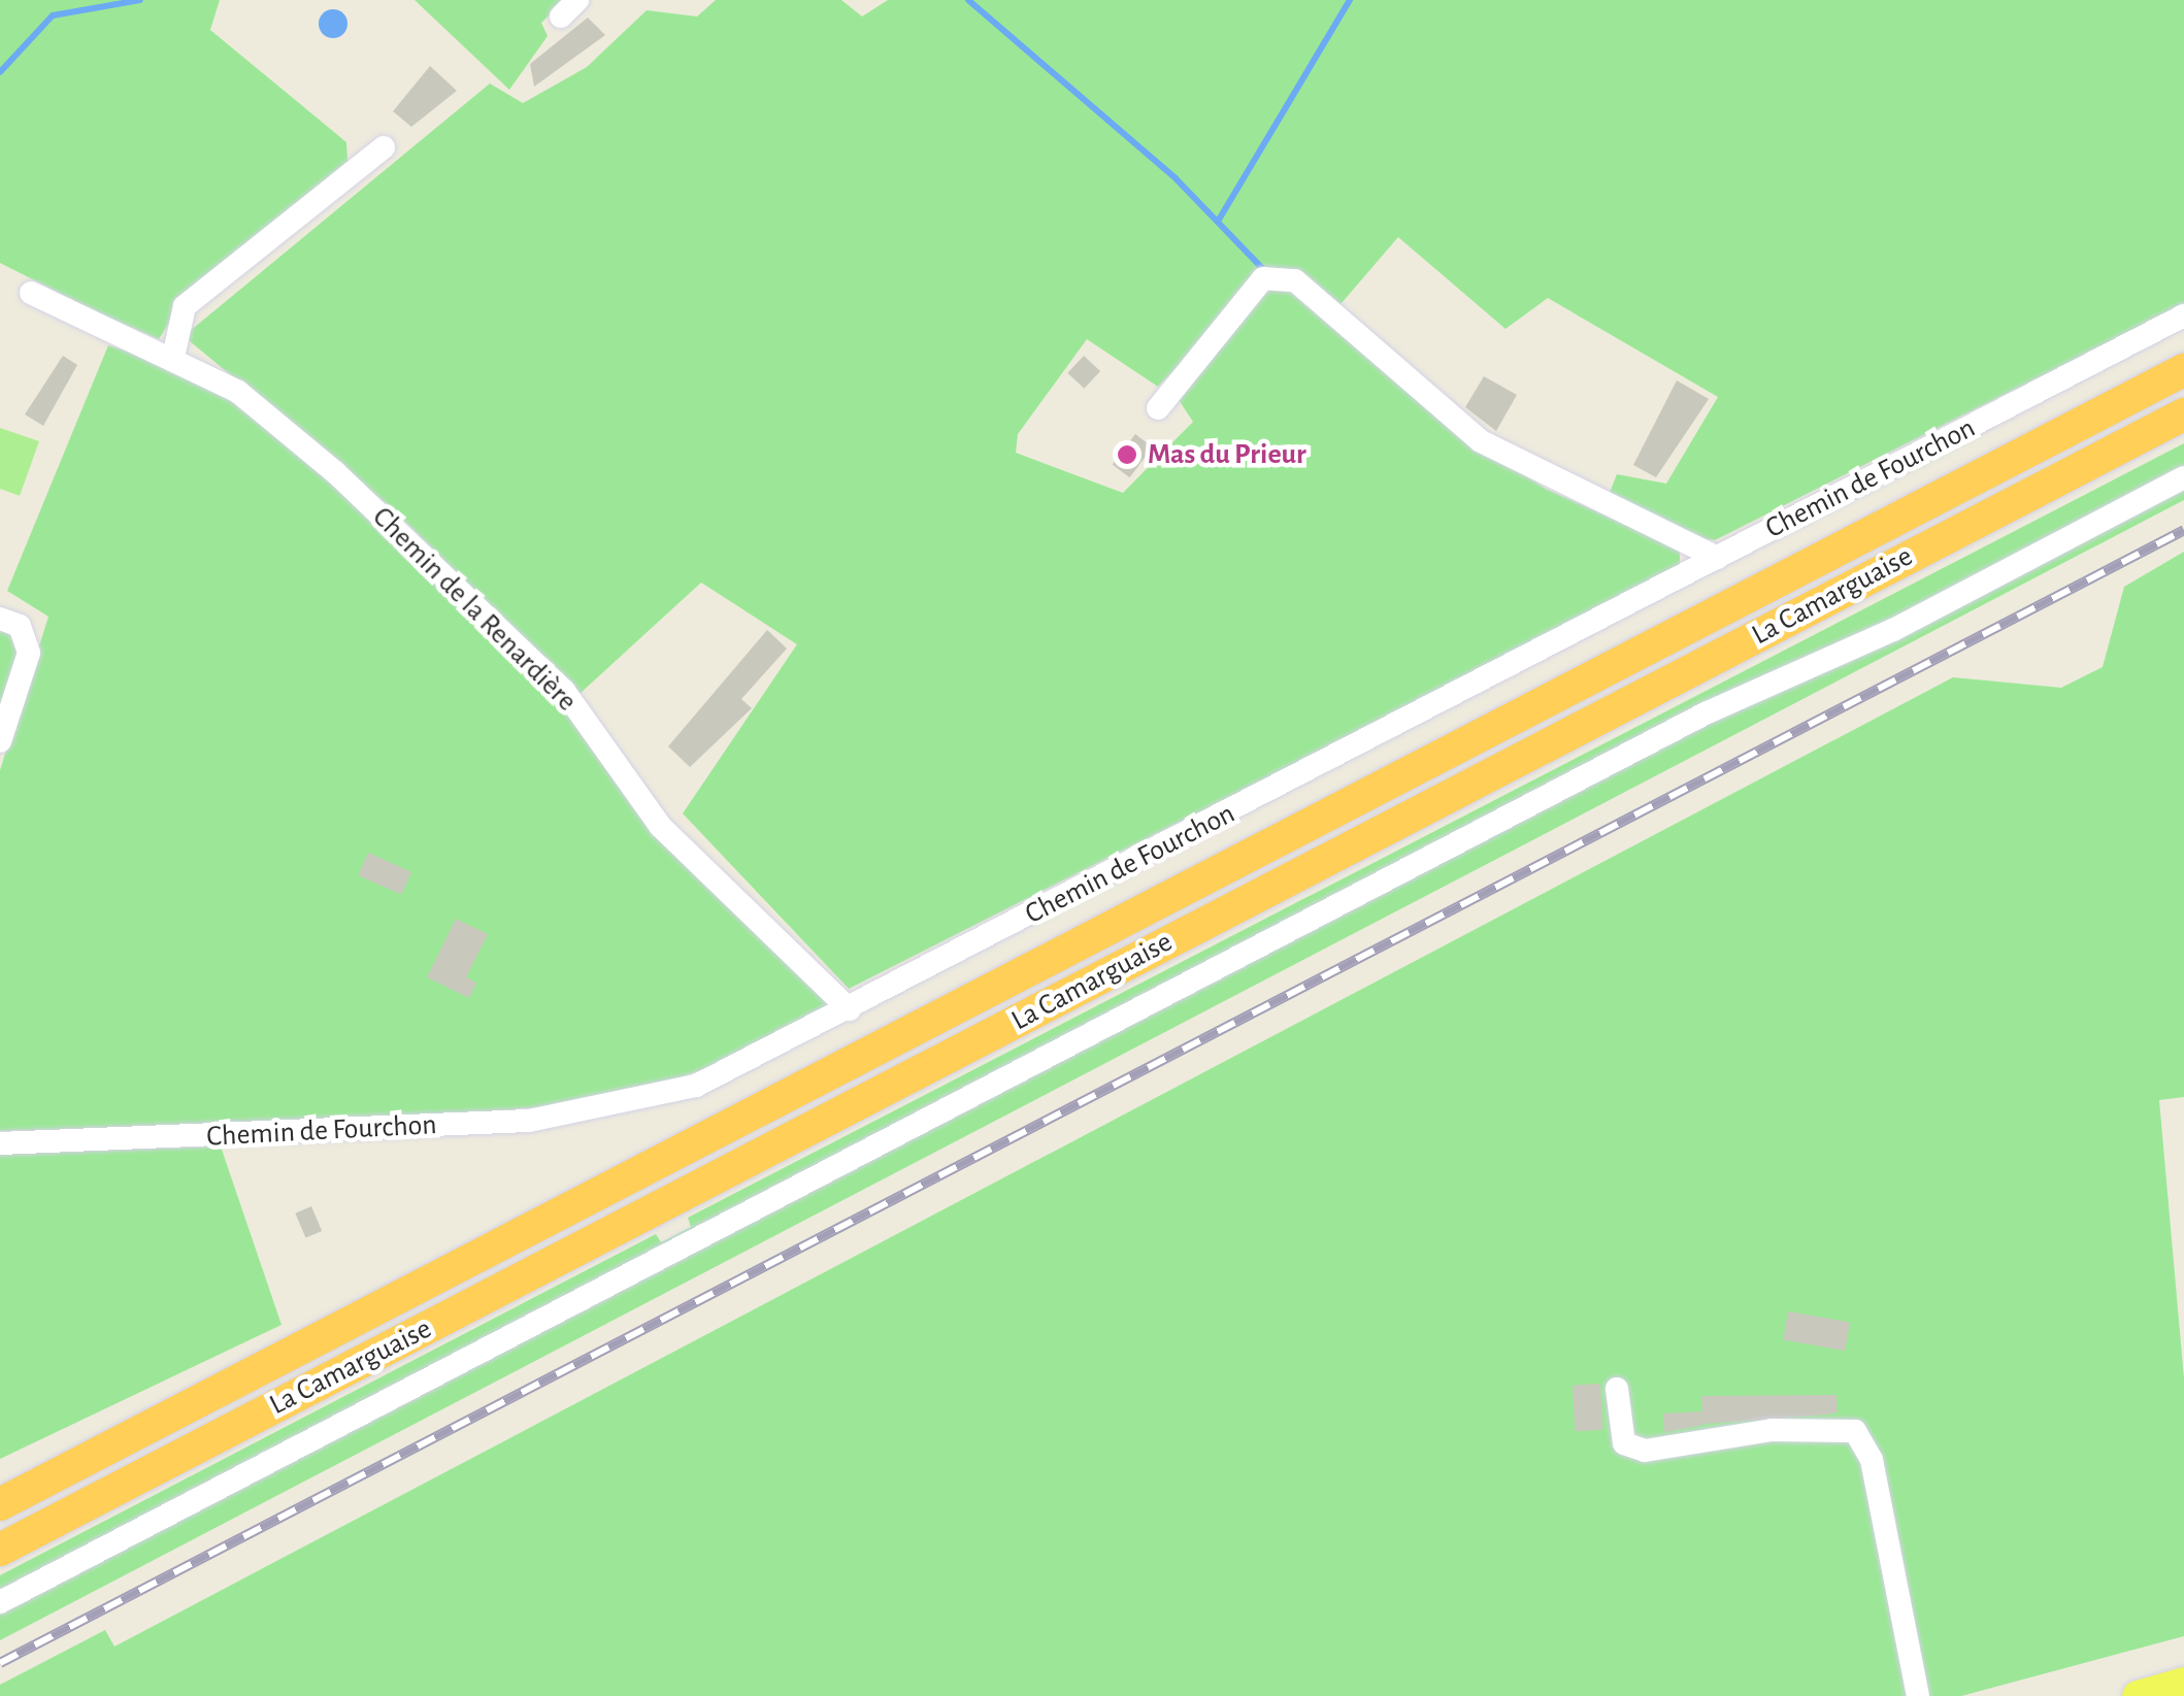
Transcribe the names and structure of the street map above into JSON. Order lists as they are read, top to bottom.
{
  "streets": {
    "highway": ["La Camarguaise"],
    "street": ["Chemin de Fourchon", "Chemin de la Renardière"]
  },
  "crossings": [
    ["Chemin de Fourchon", "Chemin de la Renardière"]
  ],
  "places": ["Mas du Prieur"]
}
